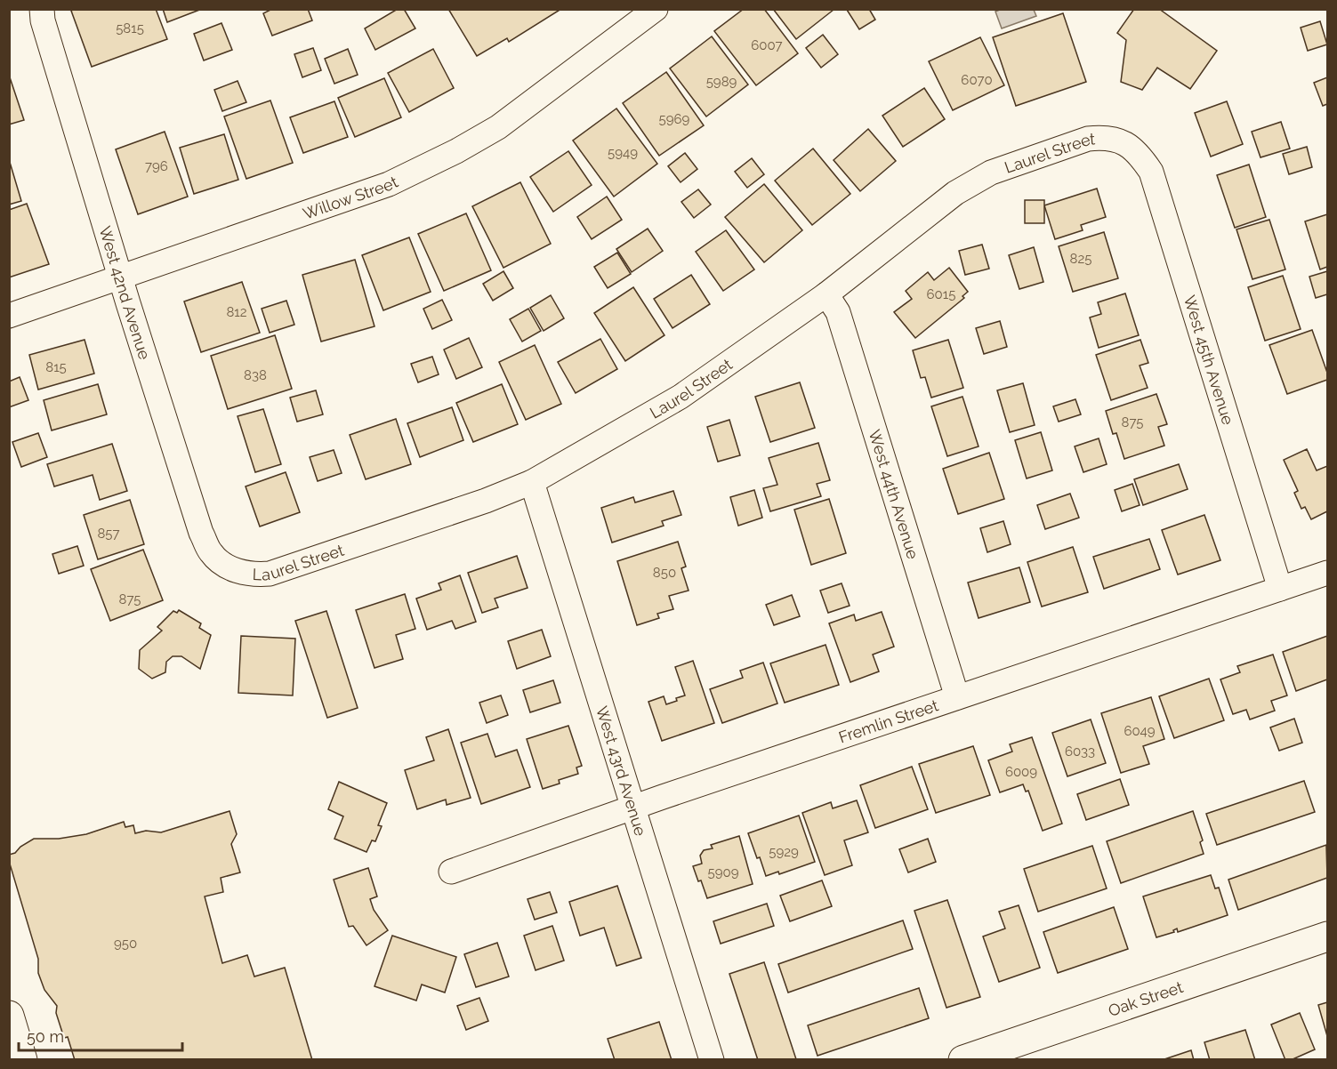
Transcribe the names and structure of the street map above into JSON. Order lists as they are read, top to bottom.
{
  "streets": {
    "main road": ["Oak Street"],
    "street": [
      "Laurel Street",
      "Willow Street",
      "West 42nd Avenue",
      "West 45th Avenue",
      "West 44th Avenue",
      "Fremlin Street",
      "West 43rd Avenue"
    ]
  },
  "crossings": [
    ["Laurel Street", "West 42nd Avenue"],
    ["Laurel Street", "West 45th Avenue"],
    ["Laurel Street", "West 44th Avenue"],
    ["Laurel Street", "West 43rd Avenue"],
    ["Willow Street", "West 42nd Avenue"],
    ["West 45th Avenue", "Fremlin Street"],
    ["West 44th Avenue", "Fremlin Street"],
    ["Fremlin Street", "West 43rd Avenue"]
  ],
  "house_numbers": [
    "5815",
    "6007",
    "6070",
    "5989",
    "5969",
    "5949",
    "796",
    "825",
    "6015",
    "812",
    "815",
    "838",
    "875",
    "857",
    "850",
    "875",
    "6049",
    "6033",
    "6009",
    "5929",
    "5909",
    "950"
  ],
  "scale_bar": "50 m"
}
